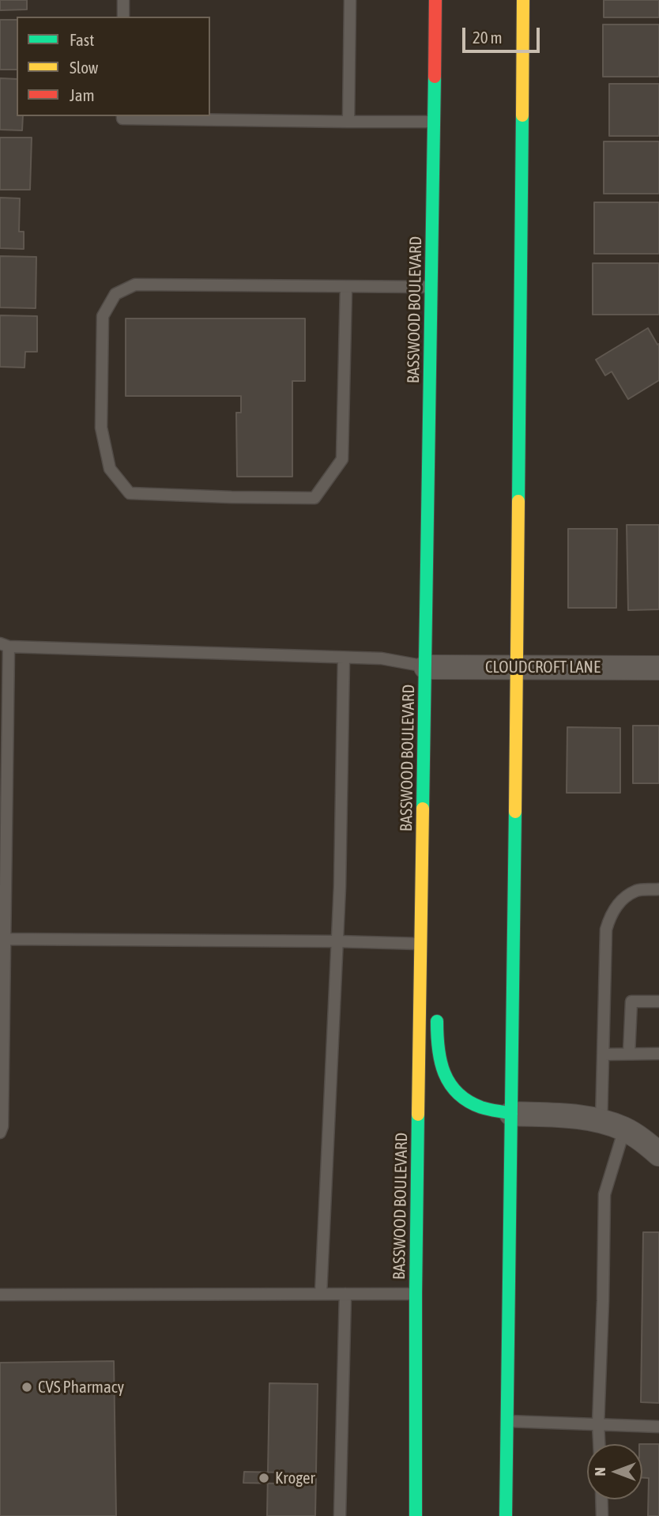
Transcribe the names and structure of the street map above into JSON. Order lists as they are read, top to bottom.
{
  "streets": {
    "main road": ["BASSWOOD BOULEVARD"],
    "street": ["CLOUDCROFT LANE"]
  },
  "crossings": [
    ["BASSWOOD BOULEVARD", "CLOUDCROFT LANE"]
  ],
  "places": ["CVS Pharmacy", "Kroger"],
  "legend": ["Fast", "Slow", "Jam"],
  "scale_bar": "20 m",
  "north": "left"
}
